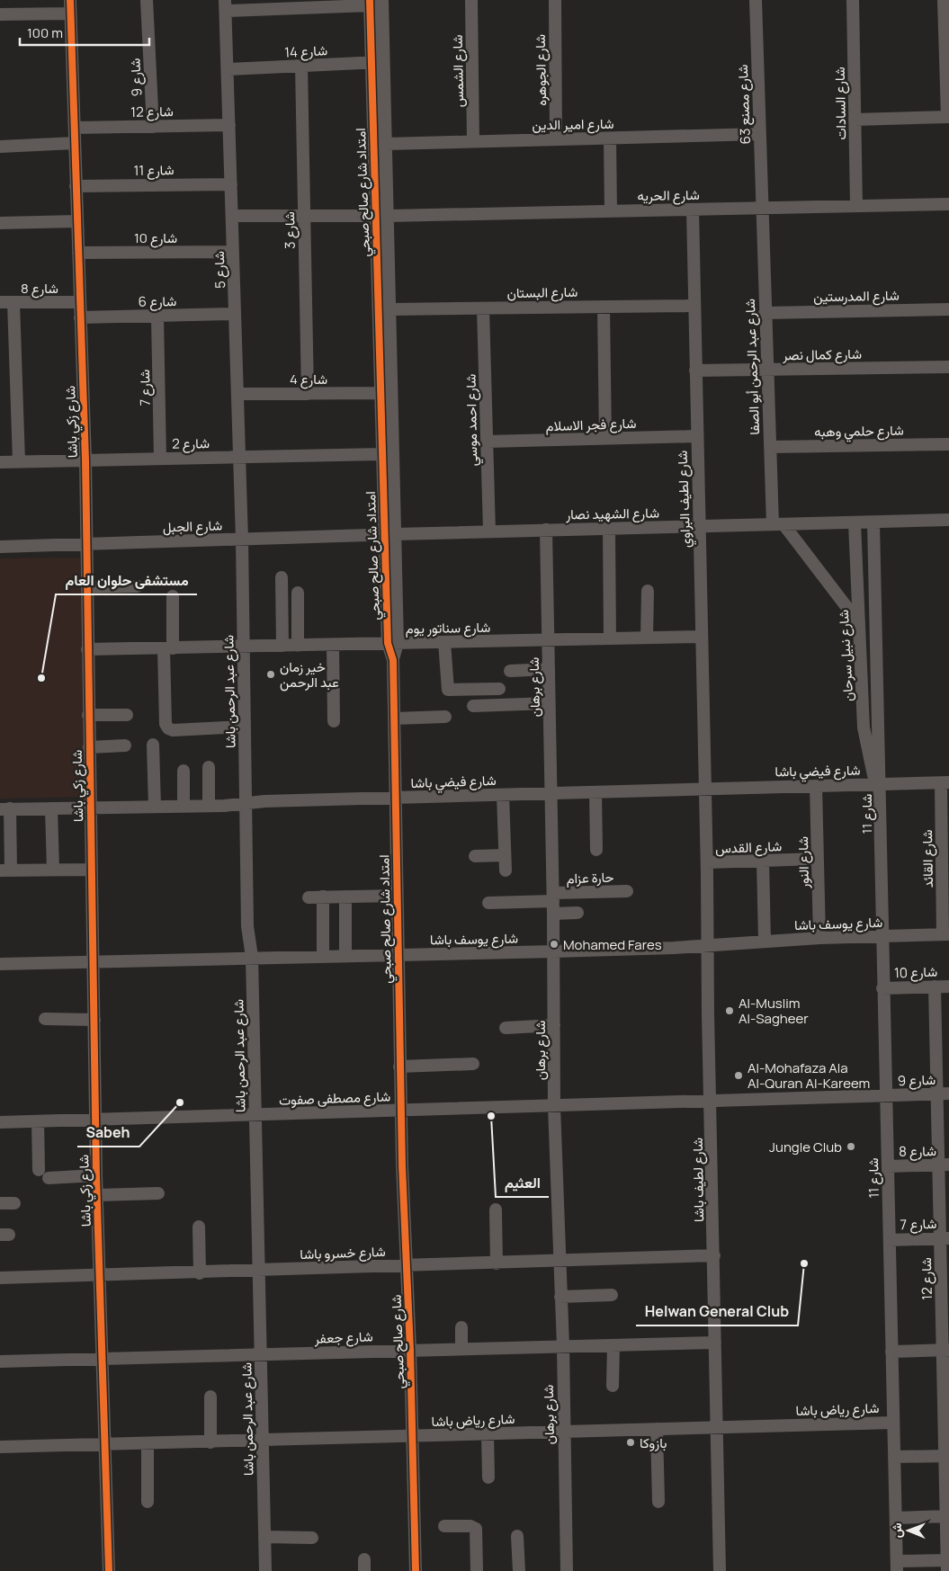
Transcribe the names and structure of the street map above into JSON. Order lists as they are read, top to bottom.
{
  "streets": {
    "street": [
      "شارع 14",
      "شارع الجوهره",
      "شارع الشمس",
      "شارع 9",
      "شارع السادات",
      "شارع مصنع 63",
      "شارع 12",
      "شارع امير الدين",
      "شارع 11",
      "امتداد شارع صالح صبحي",
      "شارع الحريه",
      "شارع 3",
      "شارع 10",
      "شارع 5",
      "شارع 8",
      "شارع البستان",
      "شارع المدرستين",
      "شارع 6",
      "شارع كمال نصر",
      "شارع عبد الرحمن أبو الصفا",
      "شارع 4",
      "شارع 7",
      "شارع احمد موسي",
      "شارع زكي باشا",
      "شارع فجر الاسلام",
      "شارع حلمي وهبه",
      "شارع 2",
      "شارع لطيف البراوي",
      "شارع الشهيد نصار",
      "شارع الجبل",
      "شارع سناتور يوم",
      "شارع نبيل سرحان",
      "شارع برهان",
      "شارع عبد الرحمن باشا",
      "شارع فيضي باشا",
      "شارع القدس",
      "شارع القائد",
      "شارع النور",
      "حارة عزام",
      "شارع يوسف باشا",
      "شارع مصطفى صفوت",
      "شارع لطيف باشا",
      "شارع خسرو باشا",
      "شارع جعفر",
      "شارع صالح صبحي",
      "شارع رياض باشا"
    ]
  },
  "crossings": [
    ["شارع 14", "امتداد شارع صالح صبحي"],
    ["شارع 14", "شارع 3"],
    ["شارع 14", "شارع 5"],
    ["شارع الجوهره", "شارع امير الدين"],
    ["شارع الشمس", "شارع امير الدين"],
    ["شارع 9", "شارع 12"],
    ["شارع 9", "شارع 11"],
    ["شارع 9", "شارع مصطفى صفوت"],
    ["شارع السادات", "شارع الحريه"],
    ["شارع مصنع 63", "شارع امير الدين"],
    ["شارع مصنع 63", "شارع الحريه"],
    ["شارع مصنع 63", "شارع عبد الرحمن أبو الصفا"],
    ["شارع 12", "شارع 10"],
    ["شارع 12", "شارع 5"],
    ["شارع 12", "شارع 8"],
    ["شارع 12", "شارع 7"],
    ["شارع 12", "شارع زكي باشا"],
    ["شارع امير الدين", "امتداد شارع صالح صبحي"],
    ["شارع 11", "شارع 10"],
    ["شارع 11", "شارع 5"],
    ["شارع 11", "شارع 8"],
    ["شارع 11", "شارع 7"],
    ["شارع 11", "شارع زكي باشا"],
    ["شارع 11", "شارع نبيل سرحان"],
    ["شارع 11", "شارع فيضي باشا"],
    ["شارع 11", "شارع يوسف باشا"],
    ["شارع 11", "شارع مصطفى صفوت"],
    ["شارع 11", "شارع رياض باشا"],
    ["امتداد شارع صالح صبحي", "شارع الحريه"],
    ["امتداد شارع صالح صبحي", "شارع البستان"],
    ["امتداد شارع صالح صبحي", "شارع 4"],
    ["امتداد شارع صالح صبحي", "شارع 2"],
    ["امتداد شارع صالح صبحي", "شارع الشهيد نصار"],
    ["امتداد شارع صالح صبحي", "شارع الجبل"],
    ["امتداد شارع صالح صبحي", "شارع سناتور يوم"],
    ["امتداد شارع صالح صبحي", "شارع فيضي باشا"],
    ["امتداد شارع صالح صبحي", "شارع يوسف باشا"],
    ["امتداد شارع صالح صبحي", "شارع مصطفى صفوت"],
    ["امتداد شارع صالح صبحي", "شارع صالح صبحي"],
    ["شارع الحريه", "شارع عبد الرحمن أبو الصفا"],
    ["شارع الحريه", "شارع لطيف البراوي"],
    ["شارع 3", "شارع 4"],
    ["شارع 10", "شارع 5"],
    ["شارع 10", "شارع زكي باشا"],
    ["شارع 5", "شارع 6"],
    ["شارع 5", "شارع 4"],
    ["شارع 5", "شارع 2"],
    ["شارع 5", "شارع الجبل"],
    ["شارع 5", "شارع عبد الرحمن باشا"],
    ["شارع 8", "شارع زكي باشا"],
    ["شارع البستان", "شارع احمد موسي"],
    ["شارع البستان", "شارع لطيف البراوي"],
    ["شارع المدرستين", "شارع عبد الرحمن أبو الصفا"],
    ["شارع 6", "شارع 7"],
    ["شارع 6", "شارع زكي باشا"],
    ["شارع كمال نصر", "شارع عبد الرحمن أبو الصفا"],
    ["شارع كمال نصر", "شارع لطيف البراوي"],
    ["شارع عبد الرحمن أبو الصفا", "شارع حلمي وهبه"],
    ["شارع عبد الرحمن أبو الصفا", "شارع الشهيد نصار"],
    ["شارع 7", "شارع 2"],
    ["شارع احمد موسي", "شارع فجر الاسلام"],
    ["شارع احمد موسي", "شارع الشهيد نصار"],
    ["شارع زكي باشا", "شارع 2"],
    ["شارع زكي باشا", "شارع الجبل"],
    ["شارع زكي باشا", "شارع سناتور يوم"],
    ["شارع زكي باشا", "شارع فيضي باشا"],
    ["شارع زكي باشا", "شارع يوسف باشا"],
    ["شارع زكي باشا", "شارع مصطفى صفوت"],
    ["شارع زكي باشا", "شارع خسرو باشا"],
    ["شارع زكي باشا", "شارع جعفر"],
    ["شارع زكي باشا", "شارع رياض باشا"],
    ["شارع فجر الاسلام", "شارع لطيف البراوي"],
    ["شارع لطيف البراوي", "شارع الشهيد نصار"],
    ["شارع لطيف البراوي", "شارع سناتور يوم"],
    ["شارع لطيف البراوي", "شارع فيضي باشا"],
    ["شارع لطيف البراوي", "شارع لطيف باشا"],
    ["شارع الشهيد نصار", "شارع الجبل"],
    ["شارع الشهيد نصار", "شارع نبيل سرحان"],
    ["شارع الشهيد نصار", "شارع برهان"],
    ["شارع الجبل", "شارع عبد الرحمن باشا"],
    ["شارع سناتور يوم", "شارع برهان"],
    ["شارع سناتور يوم", "شارع عبد الرحمن باشا"],
    ["شارع نبيل سرحان", "شارع فيضي باشا"],
    ["شارع برهان", "شارع فيضي باشا"],
    ["شارع برهان", "حارة عزام"],
    ["شارع برهان", "شارع يوسف باشا"],
    ["شارع برهان", "شارع مصطفى صفوت"],
    ["شارع برهان", "شارع خسرو باشا"],
    ["شارع برهان", "شارع جعفر"],
    ["شارع برهان", "شارع رياض باشا"],
    ["شارع عبد الرحمن باشا", "شارع فيضي باشا"],
    ["شارع عبد الرحمن باشا", "شارع يوسف باشا"],
    ["شارع عبد الرحمن باشا", "شارع مصطفى صفوت"],
    ["شارع عبد الرحمن باشا", "شارع خسرو باشا"],
    ["شارع عبد الرحمن باشا", "شارع جعفر"],
    ["شارع عبد الرحمن باشا", "شارع رياض باشا"],
    ["شارع فيضي باشا", "شارع القائد"],
    ["شارع فيضي باشا", "شارع النور"],
    ["شارع فيضي باشا", "شارع لطيف باشا"],
    ["شارع القدس", "شارع النور"],
    ["شارع القدس", "شارع لطيف باشا"],
    ["شارع القائد", "شارع يوسف باشا"],
    ["شارع النور", "شارع يوسف باشا"],
    ["شارع يوسف باشا", "شارع لطيف باشا"],
    ["شارع مصطفى صفوت", "شارع لطيف باشا"],
    ["شارع مصطفى صفوت", "شارع صالح صبحي"],
    ["شارع لطيف باشا", "شارع خسرو باشا"],
    ["شارع لطيف باشا", "شارع جعفر"],
    ["شارع لطيف باشا", "شارع رياض باشا"],
    ["شارع خسرو باشا", "شارع صالح صبحي"],
    ["شارع جعفر", "شارع صالح صبحي"],
    ["شارع صالح صبحي", "شارع رياض باشا"]
  ],
  "places": [
    "خير زمان عبد الرحمن",
    "مستشفى حلوان العام",
    "Mohamed Fares",
    "Al-Muslim Al-Sagheer",
    "Al-Mohafaza Ala Al-Quran Al-Kareem",
    "Sabeh",
    "العثيم",
    "Jungle Club",
    "Helwan General Club",
    "بازوكا"
  ],
  "scale_bar": "100 m",
  "north": "left"
}
